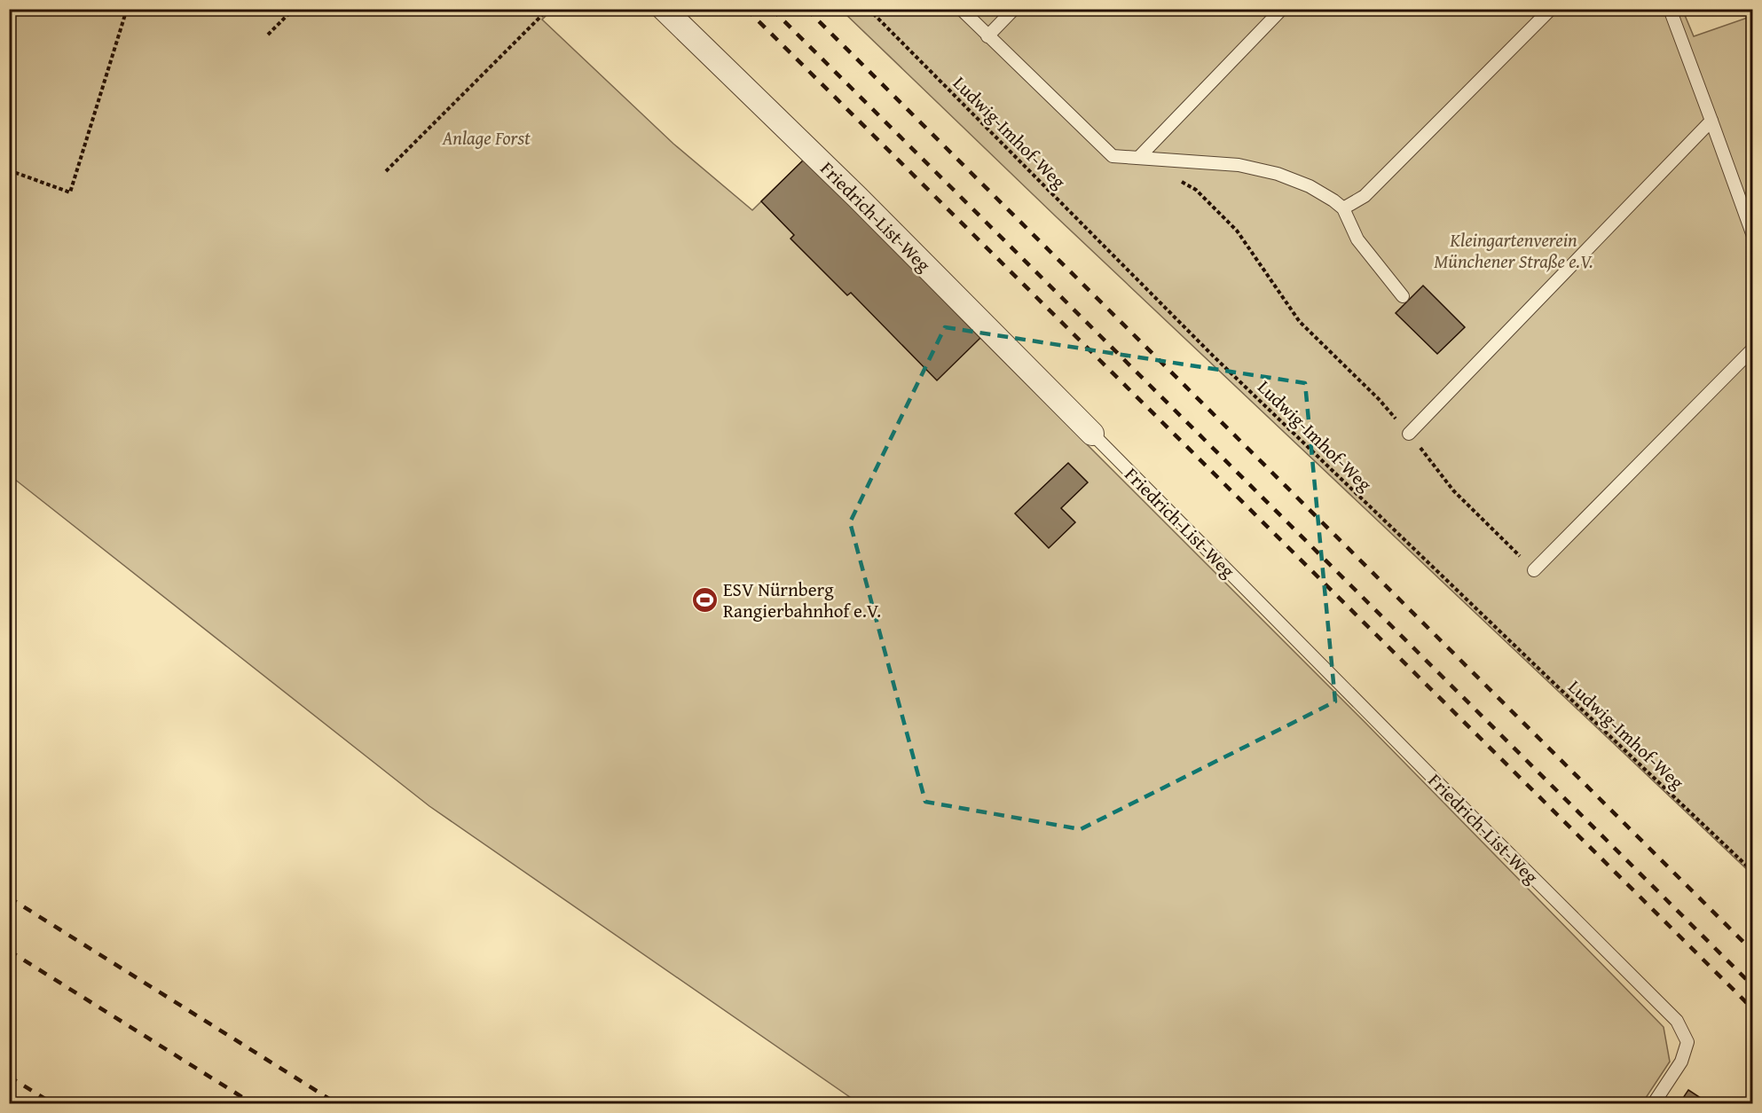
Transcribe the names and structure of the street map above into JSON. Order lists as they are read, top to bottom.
{
  "streets": {
    "street": ["Friedrich-List-Weg"],
    "path": ["Ludwig-Imhof-Weg"]
  },
  "parks": ["Anlage Forst", "Kleingartenverein Münchener Straße e.V."],
  "places": {
    "sports": ["ESV Nürnberg Rangierbahnhof e.V."]
  }
}
